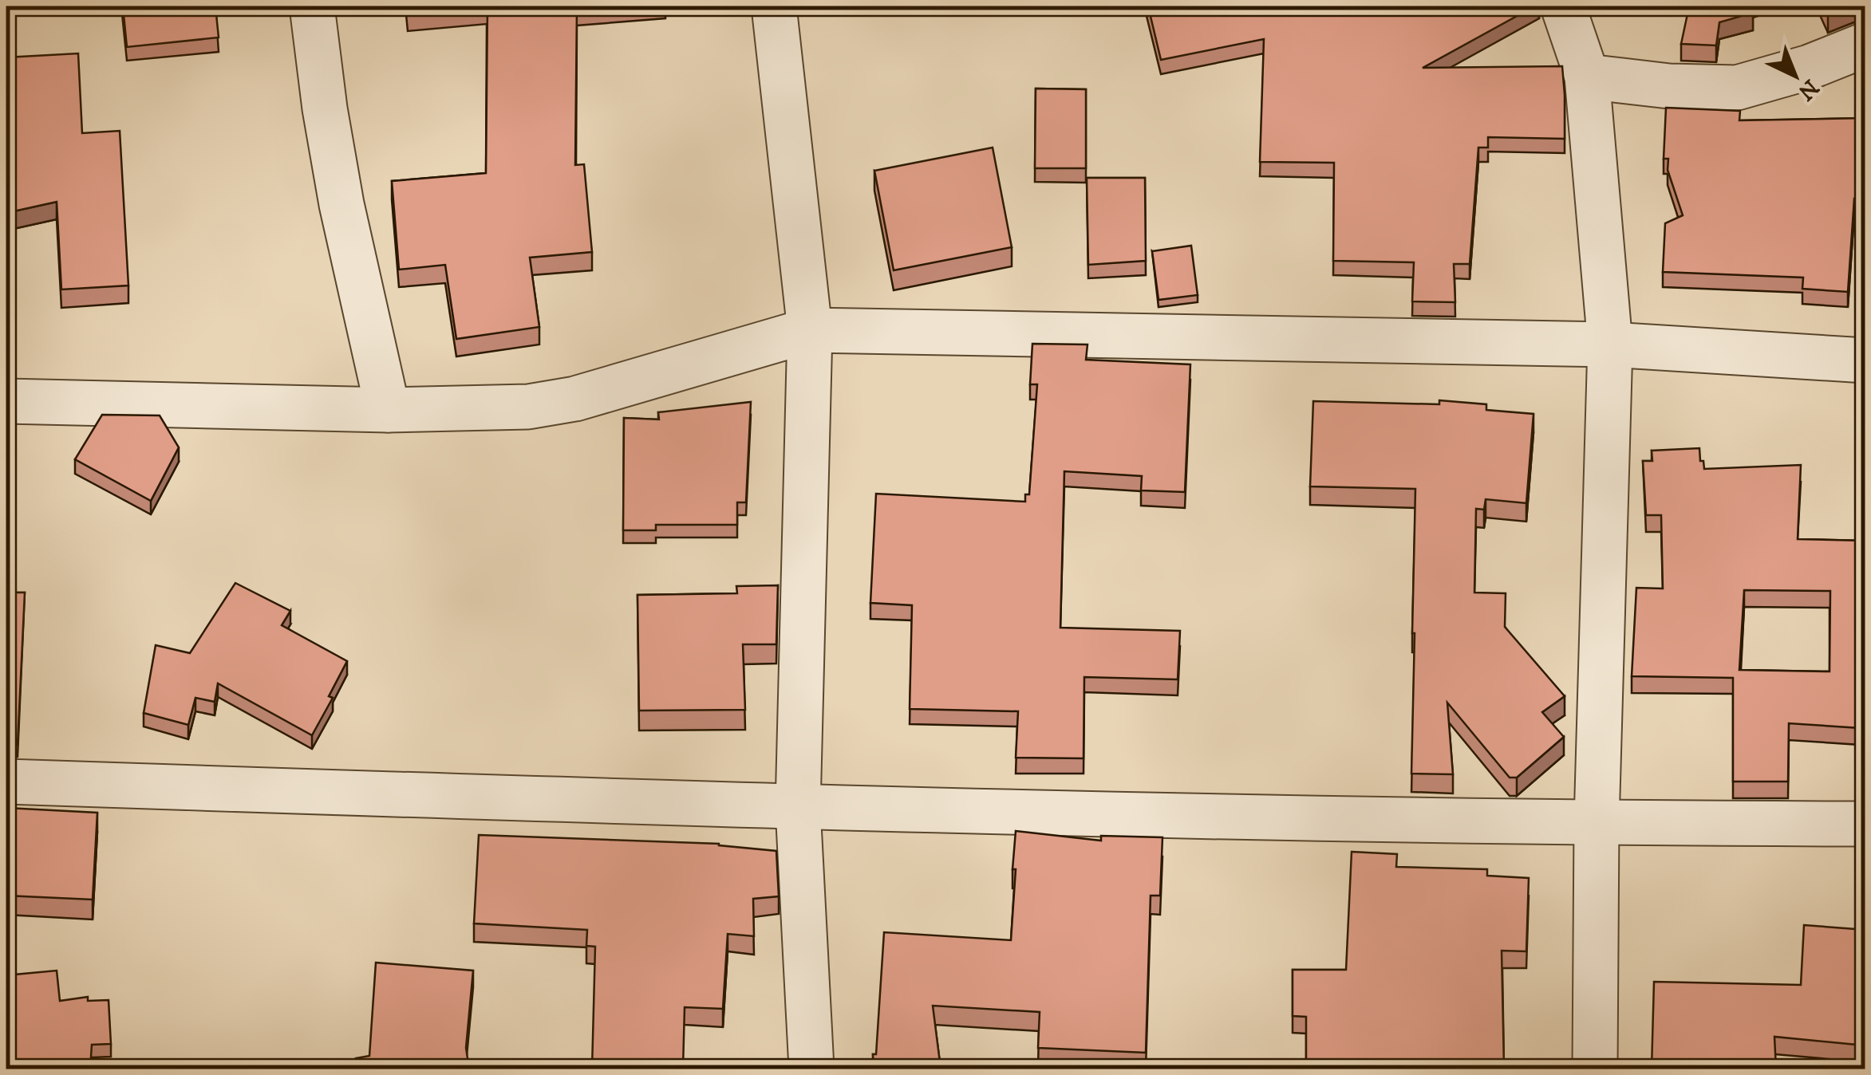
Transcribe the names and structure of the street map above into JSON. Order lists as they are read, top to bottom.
{
  "north": "bottom right"
}
